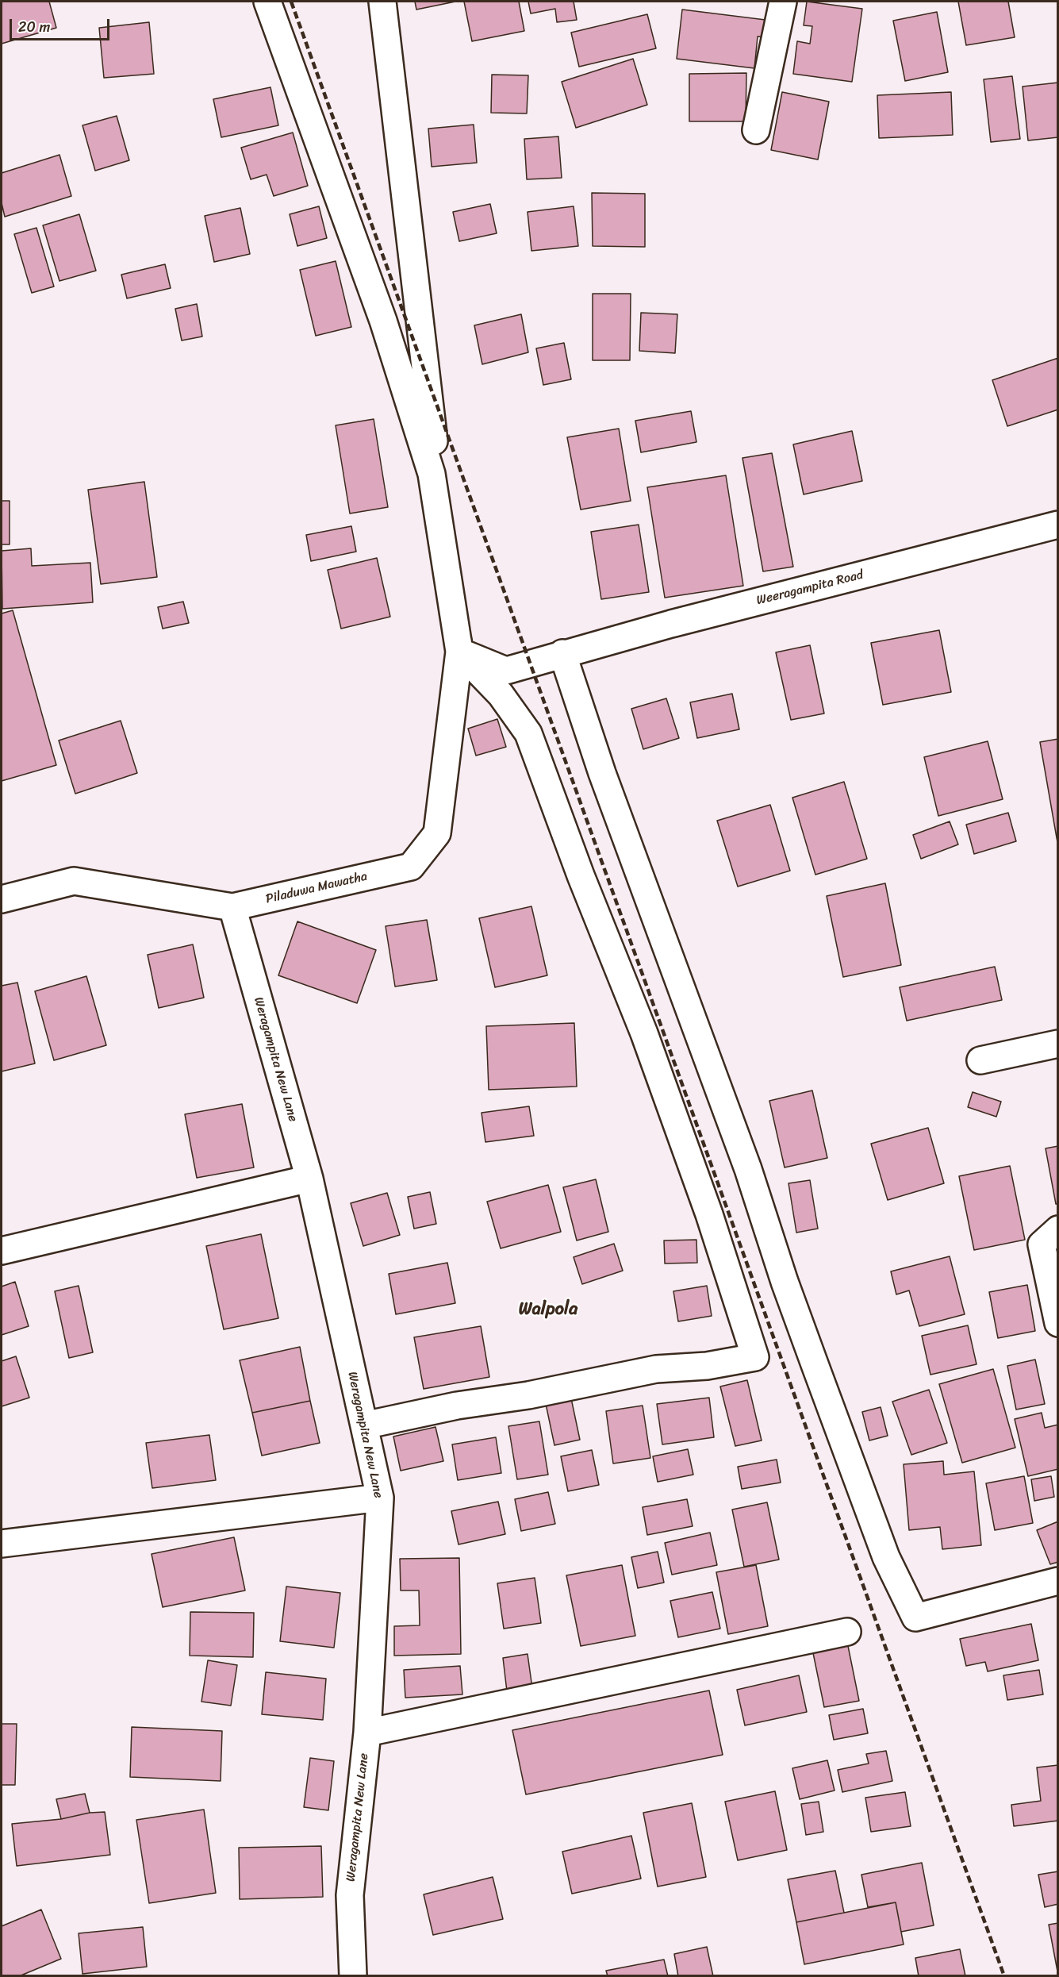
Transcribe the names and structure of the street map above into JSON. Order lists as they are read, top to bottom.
{
  "streets": {
    "street": ["Weeragampita Road", "Piladuwa Mawatha", "Weragampita New Lane"]
  },
  "crossings": [
    ["Weeragampita Road", "Piladuwa Mawatha"],
    ["Piladuwa Mawatha", "Weragampita New Lane"]
  ],
  "districts": ["Walpola"],
  "scale_bar": "20 m"
}
